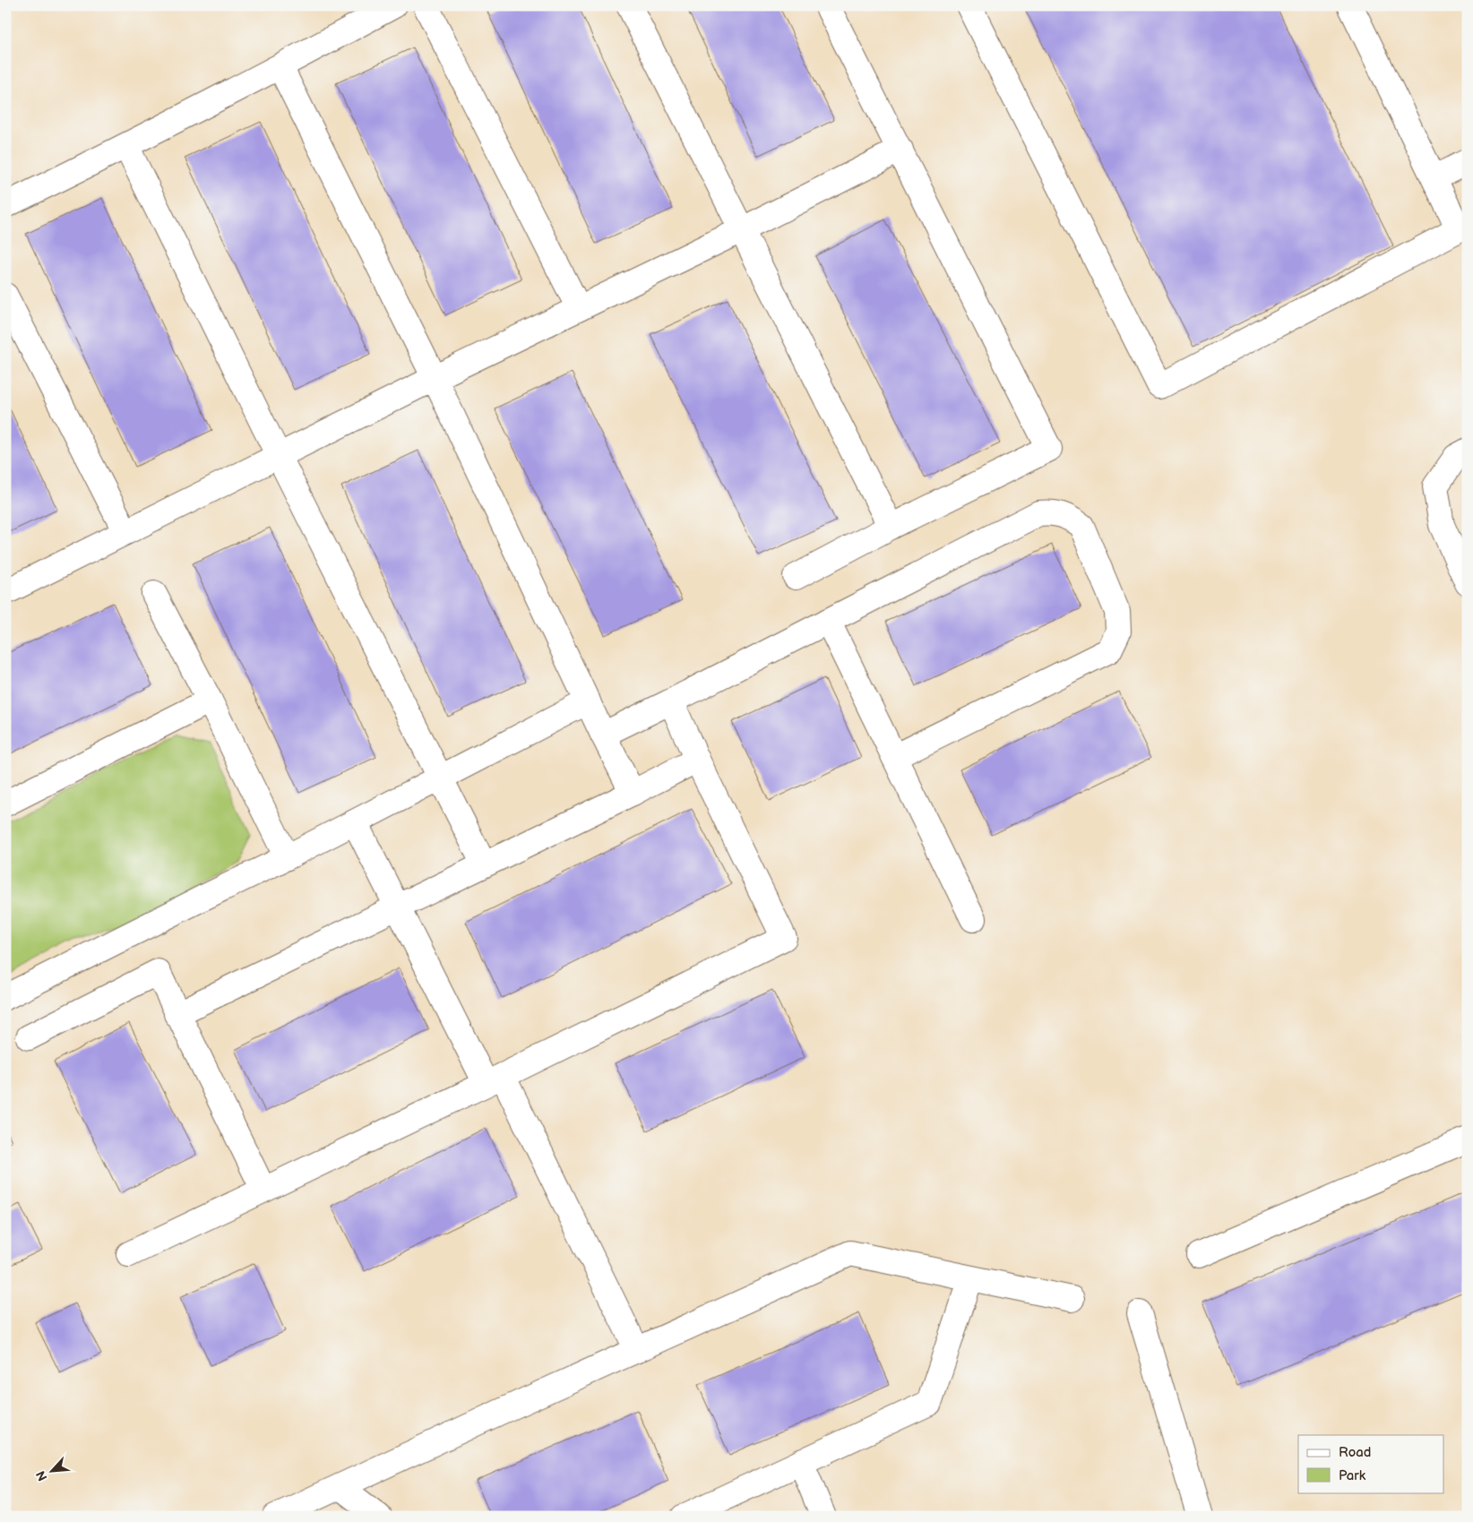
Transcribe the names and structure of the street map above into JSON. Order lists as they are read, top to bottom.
{
  "legend": ["Road", "Park"],
  "north": "bottom left"
}
